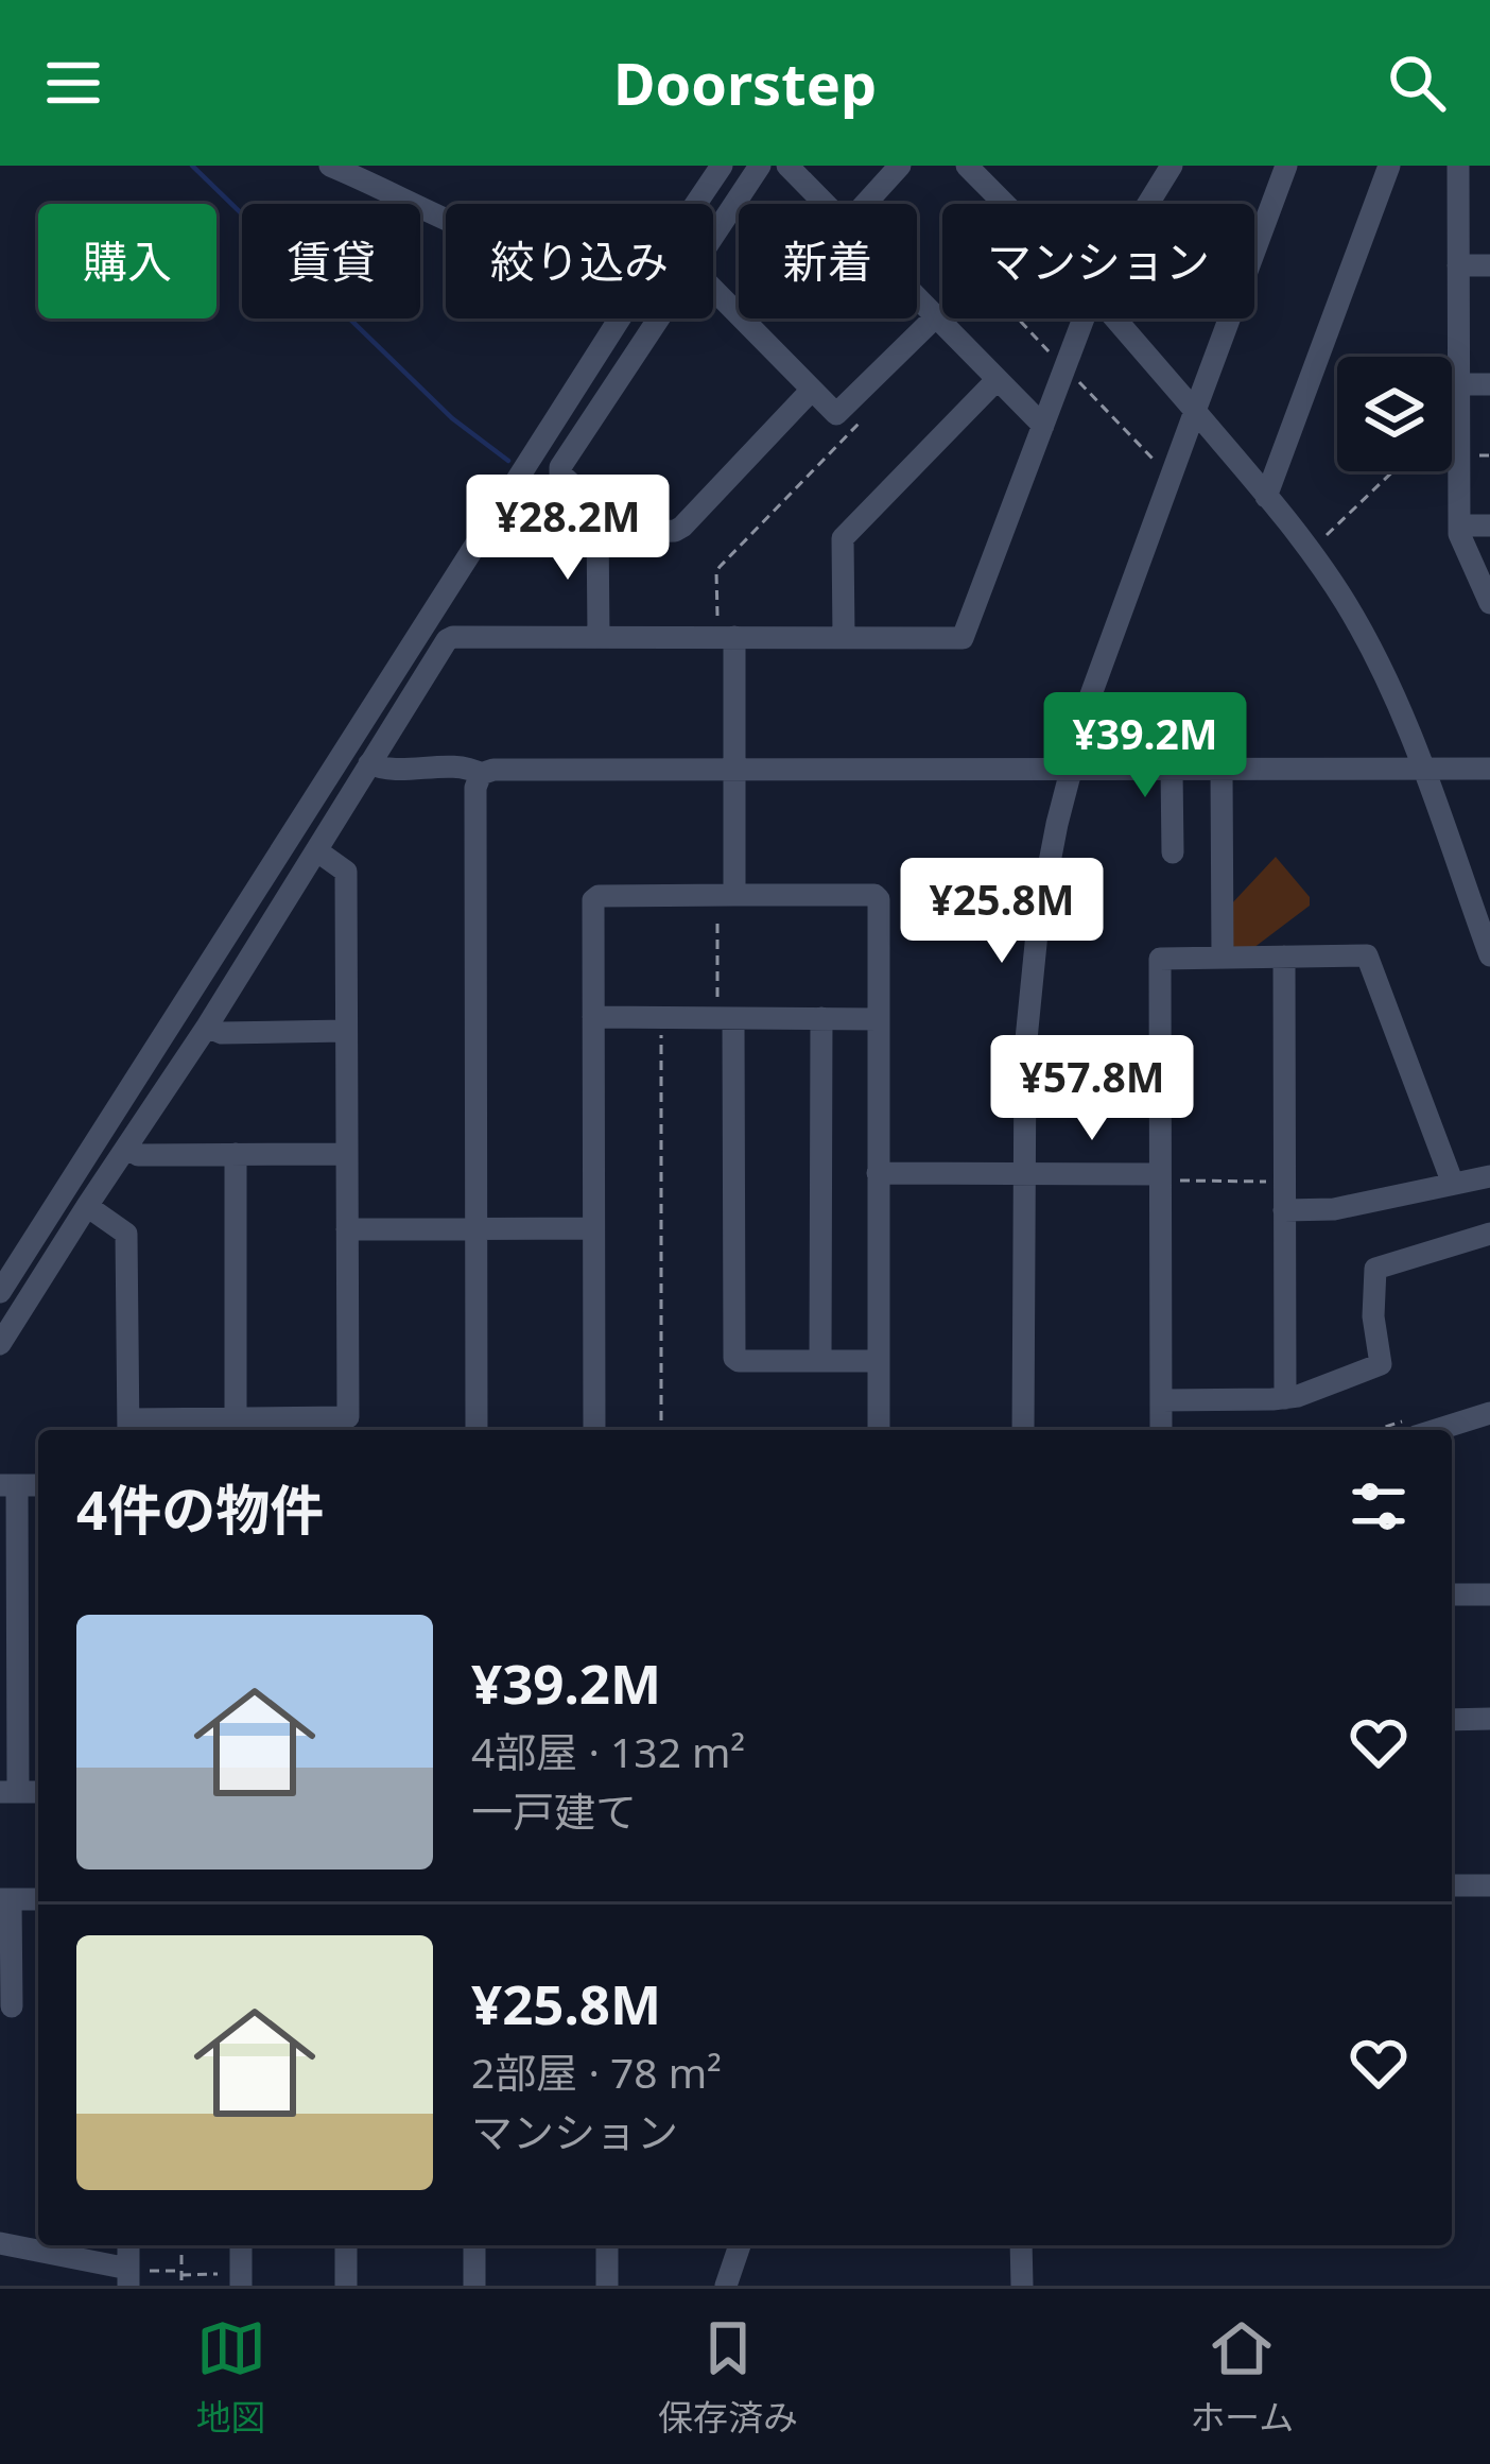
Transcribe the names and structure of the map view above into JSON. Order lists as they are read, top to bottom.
{
  "page": {
    "header": "Doorstep",
    "chip": [
      "購入",
      "賃貸",
      "絞り込み",
      "新着",
      "マンション"
    ],
    "price": [
      "¥28.2M",
      "¥39.2M",
      "¥25.8M",
      "¥57.8M"
    ],
    "heading": "4件の物件",
    "list": [
      {
        "name": "¥39.2M",
        "note": "4部屋 · 132 m² · 一戸建て"
      },
      {
        "name": "¥25.8M",
        "note": "2部屋 · 78 m² · マンション"
      }
    ],
    "tabs": ["地図", "保存済み", "ホーム"]
  }
}
